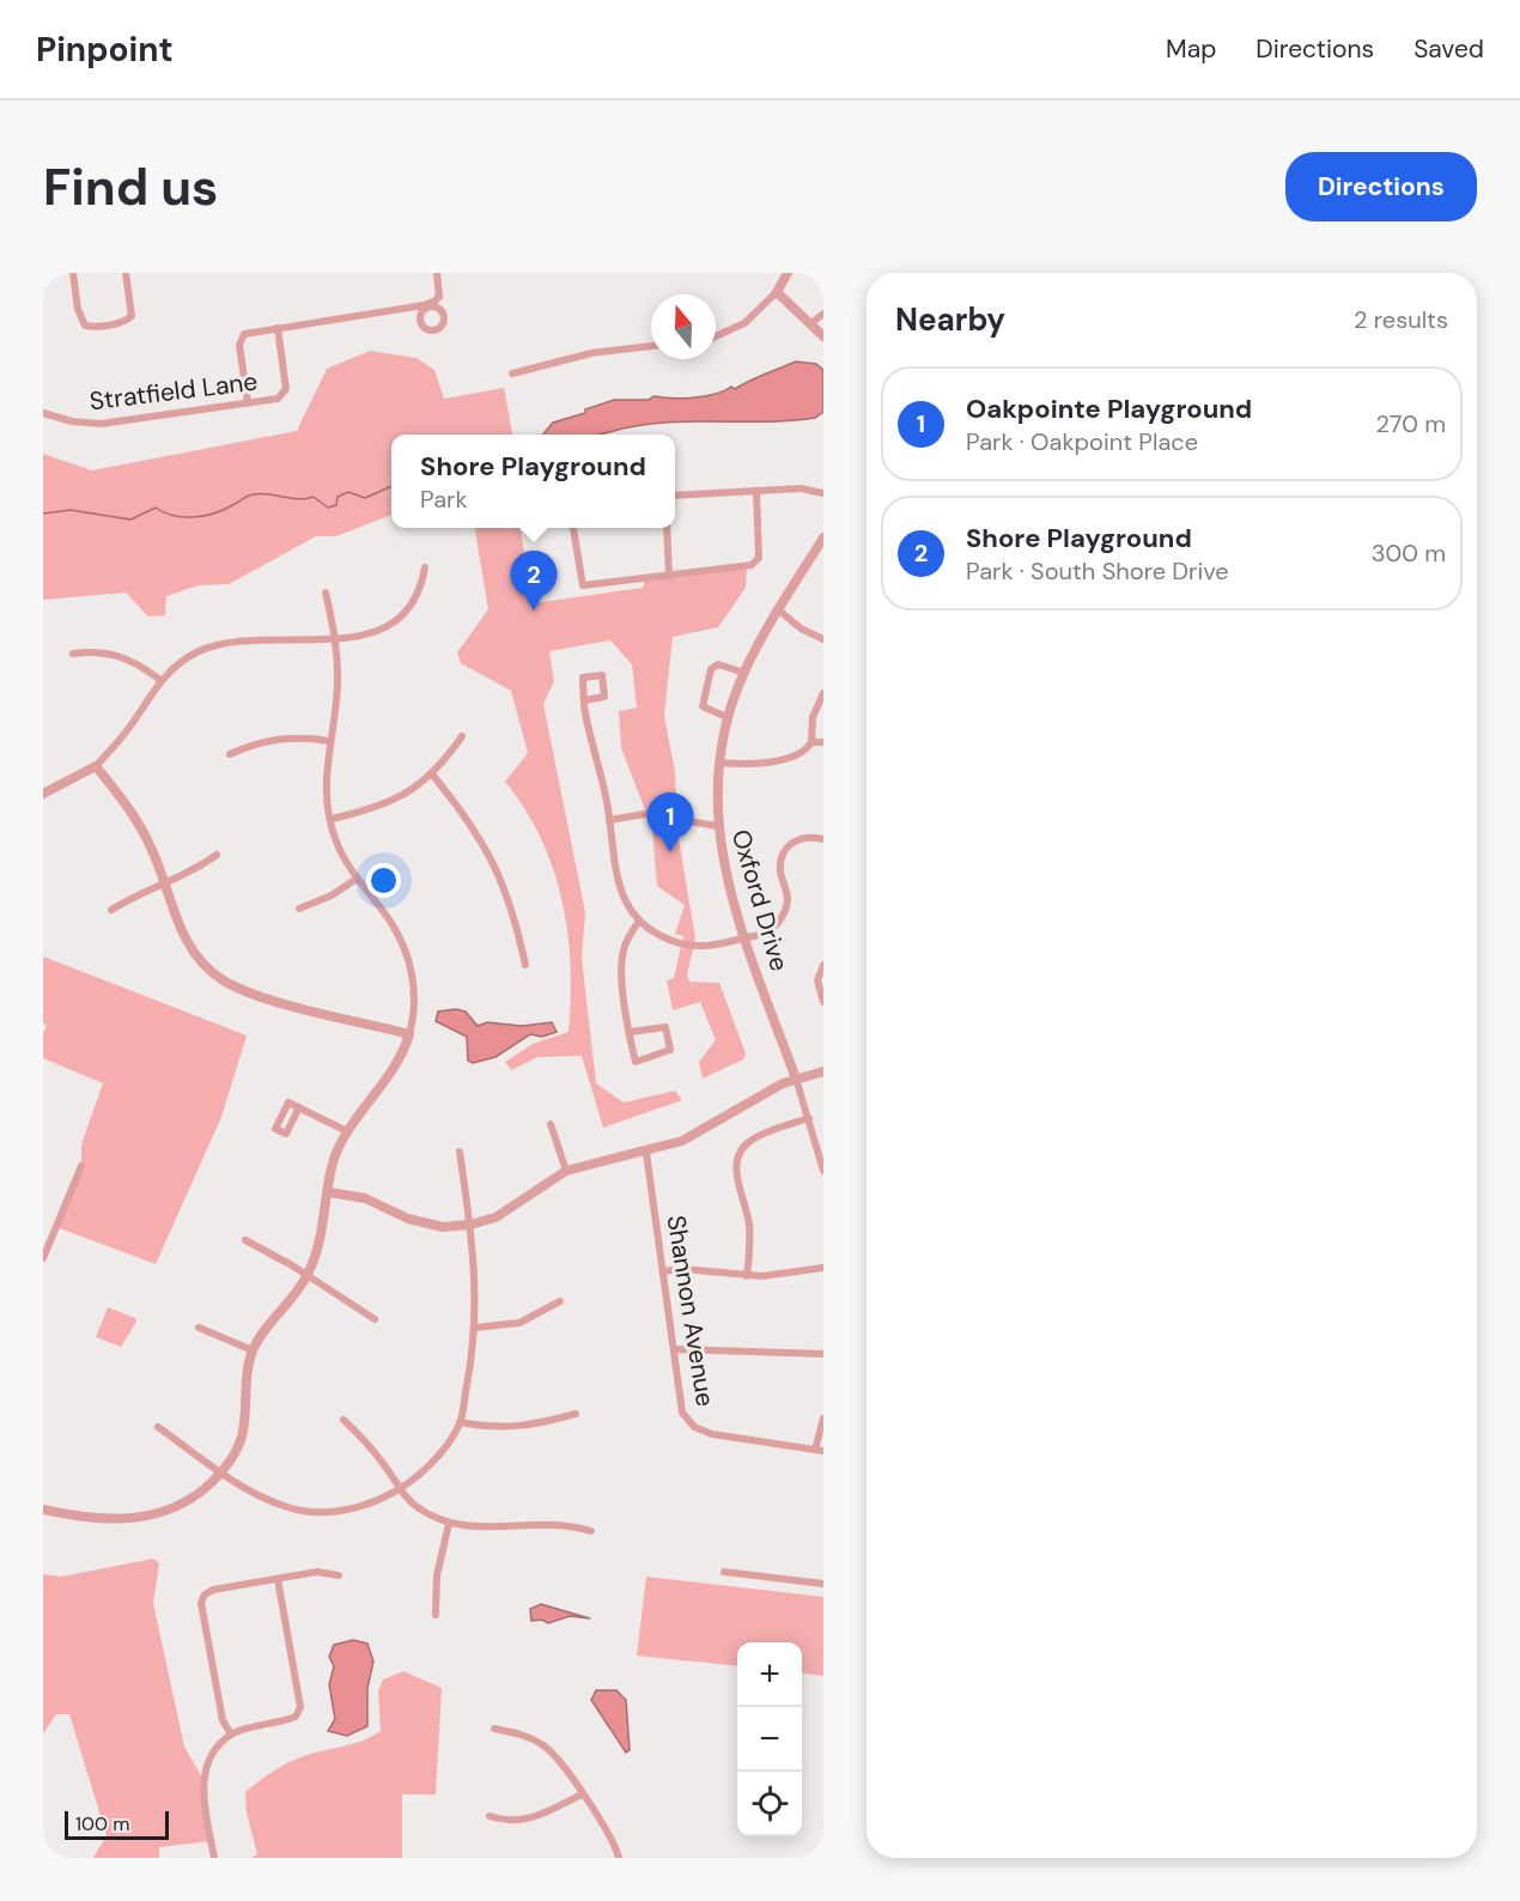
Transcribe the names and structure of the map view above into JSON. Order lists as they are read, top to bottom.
{
  "streets": {
    "street": ["Stratfield Lane", "Oxford Drive", "Shannon Avenue"]
  },
  "scale_bar": "100 m",
  "north": "top",
  "page": {
    "header": "Pinpoint",
    "nav": ["Map", "Directions", "Saved"],
    "buttons": "Directions",
    "title": "Find us",
    "heading": ["Nearby", "2 results"],
    "list": [
      {
        "mark": "1",
        "name": "Oakpointe Playground",
        "note": "Park · Oakpoint Place",
        "value": "270 m"
      },
      {
        "mark": "2",
        "name": "Shore Playground",
        "note": "Park · South Shore Drive",
        "value": "300 m"
      }
    ],
    "popup": ["Shore Playground", "Park"],
    "pins": ["2", "1"],
    "map_buttons": ["+", "−"],
    "scale": "100 m"
  }
}
